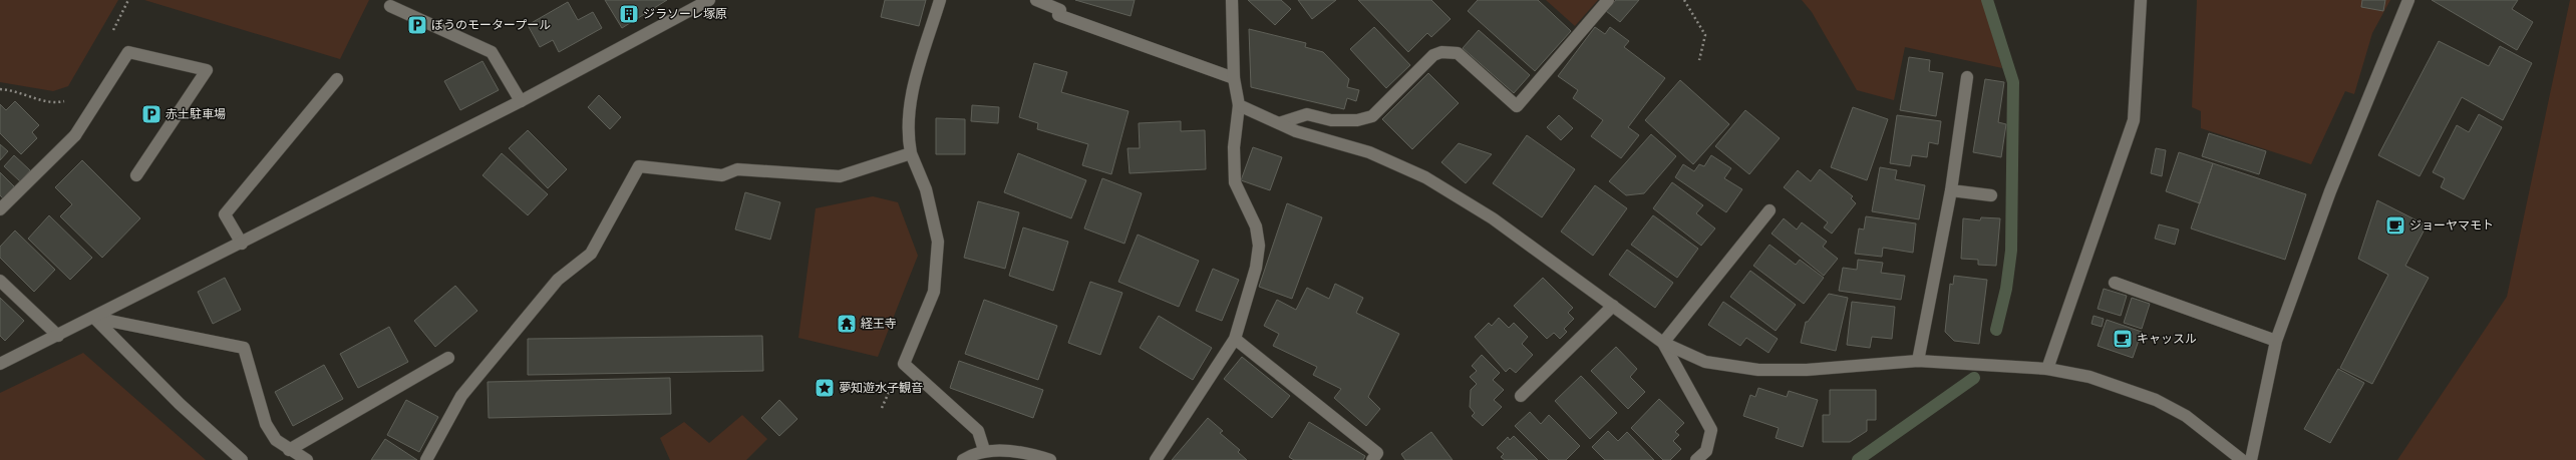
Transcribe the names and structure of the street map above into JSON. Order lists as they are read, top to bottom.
{
  "places": {
    "building": ["ジラソーレ塚原"],
    "parking": ["ぼうのモータープール", "赤土駐車場"],
    "cafe": ["ジョーヤマモト", "キャッスル"],
    "temple": ["経王寺"],
    "place": ["夢知遊水子観音"]
  }
}
